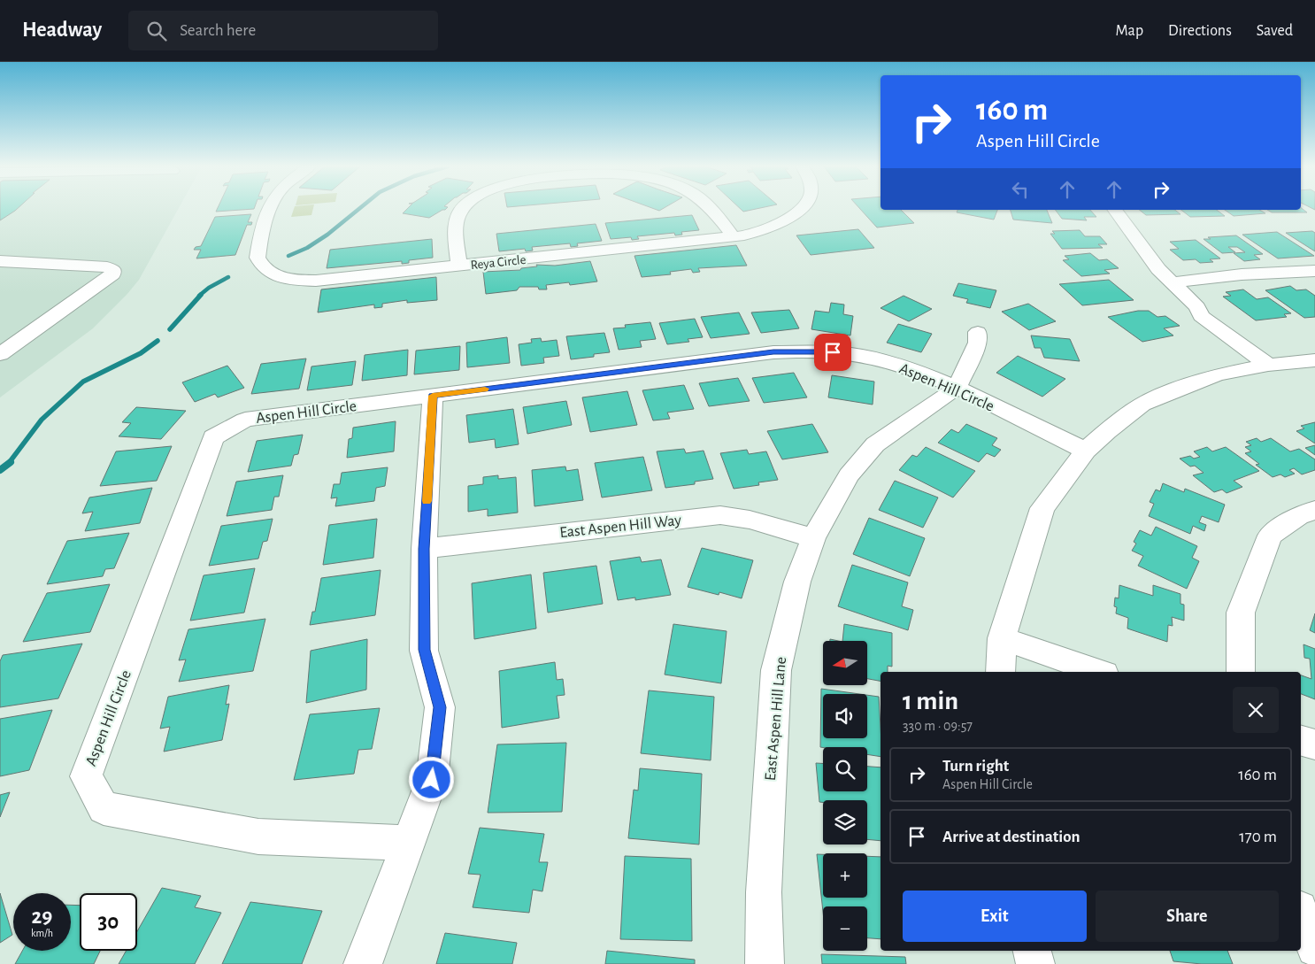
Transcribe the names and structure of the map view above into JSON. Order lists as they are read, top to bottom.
{
  "streets": {
    "street": [
      "Reya Circle",
      "Aspen Hill Circle",
      "East Aspen Hill Way",
      "East Aspen Hill Lane"
    ]
  },
  "crossings": [
    ["Aspen Hill Circle", "East Aspen Hill Lane"],
    ["East Aspen Hill Way", "East Aspen Hill Lane"]
  ],
  "north": "left",
  "page": {
    "header": "Headway",
    "search": "Search here",
    "nav": ["Map", "Directions", "Saved"],
    "turn": ["160 m", "Aspen Hill Circle"],
    "map_buttons": ["+", "−"],
    "heading": ["1 min", "330 m · 09:57"],
    "list": [
      {
        "name": "Turn right",
        "note": "Aspen Hill Circle",
        "value": "160 m"
      },
      {
        "name": "Arrive at destination",
        "value": "170 m"
      }
    ],
    "buttons": ["Exit", "Share"],
    "speed": "29 km/h",
    "limit": "30"
  }
}
